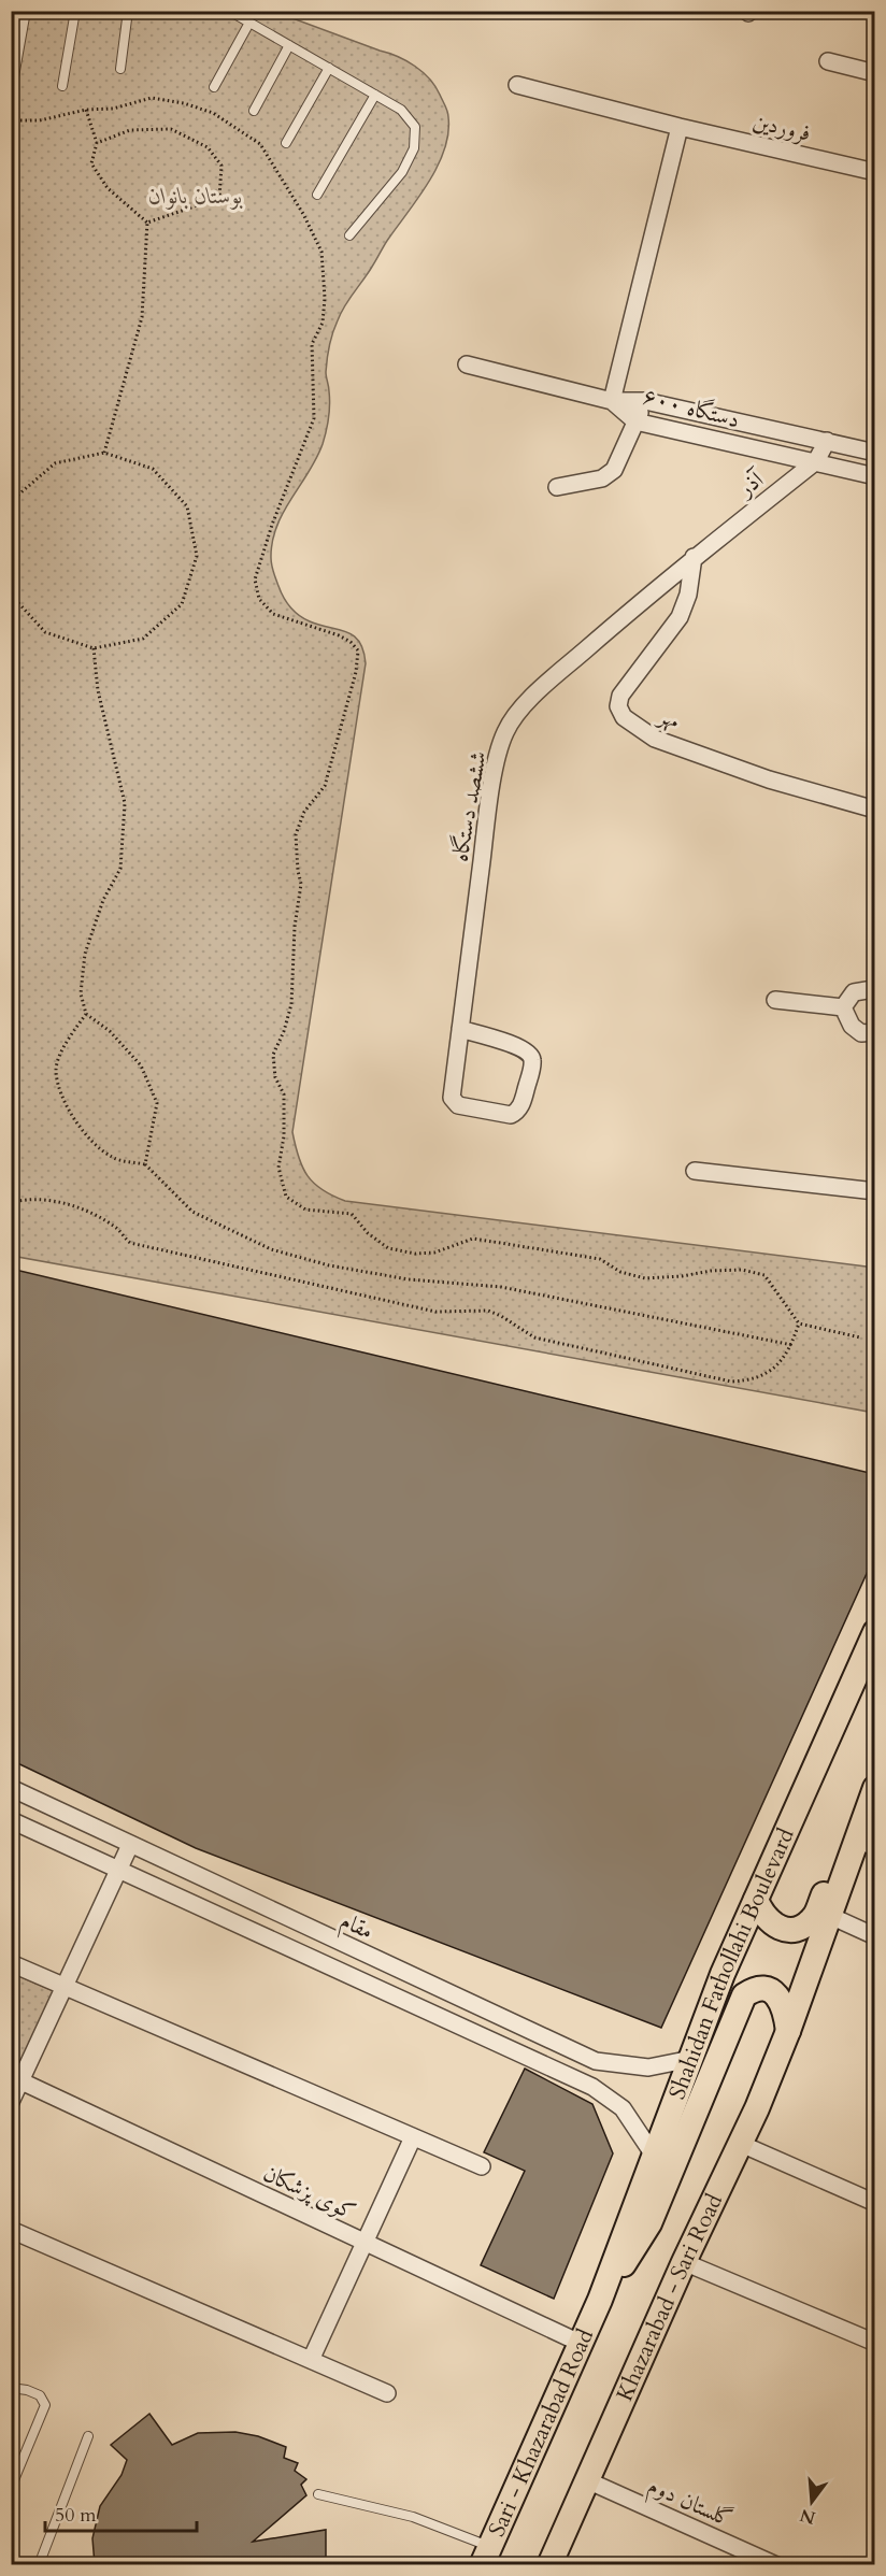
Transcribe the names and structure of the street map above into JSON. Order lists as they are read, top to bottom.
{
  "streets": {
    "main road": ["Shahidan Fathollahi Boulevard", "Khazarabad - Sari Road", "Sari - Khazarabad Road"],
    "street": [
      "فروردین",
      "۶۰۰ دستگاه",
      "آذر",
      "مهر",
      "ششصد دستگاه",
      "مقام",
      "کوی پزشکان",
      "گلستان دوم"
    ]
  },
  "crossings": [
    ["۶۰۰ دستگاه", "آذر"],
    ["آذر", "مهر"],
    ["آذر", "ششصد دستگاه"],
    ["مهر", "ششصد دستگاه"],
    ["مقام", "Shahidan Fathollahi Boulevard"],
    ["Shahidan Fathollahi Boulevard", "Sari - Khazarabad Road"],
    ["کوی پزشکان", "Sari - Khazarabad Road"],
    ["Khazarabad - Sari Road", "گلستان دوم"]
  ],
  "parks": ["بوستان بانوان"],
  "scale_bar": "50 m",
  "north": "bottom"
}
